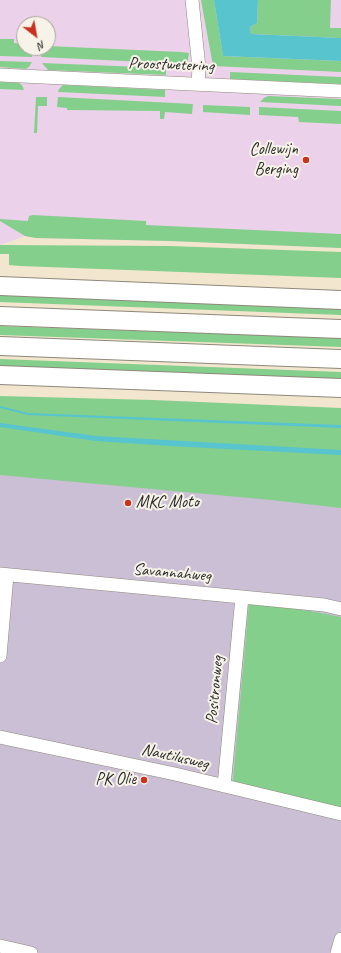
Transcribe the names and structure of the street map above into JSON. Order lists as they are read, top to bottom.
{
  "streets": {
    "street": [
      "Proostwetering",
      "Savannahweg",
      "Positronweg",
      "Nautilusweg"
    ]
  },
  "crossings": [
    ["Savannahweg", "Positronweg"],
    ["Positronweg", "Nautilusweg"]
  ],
  "places": ["Collewijn Berging", "MKC Moto", "PK Olie"],
  "north": "bottom right"
}
